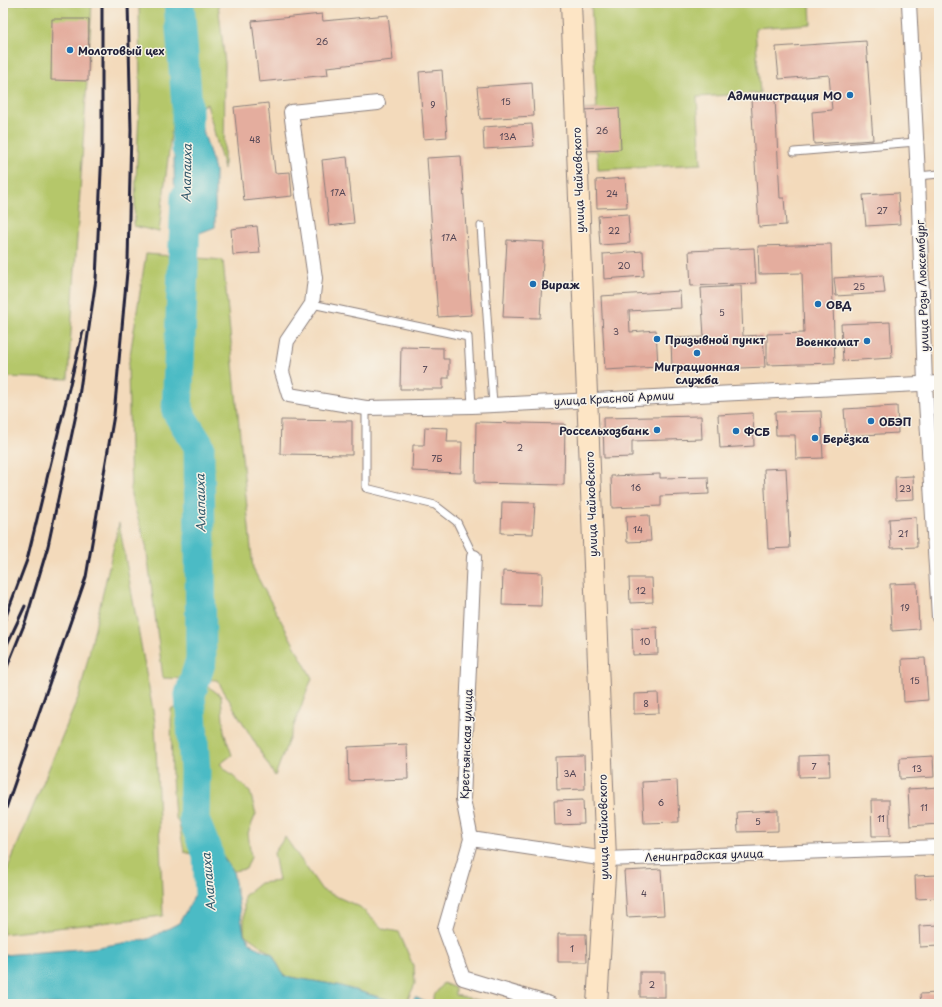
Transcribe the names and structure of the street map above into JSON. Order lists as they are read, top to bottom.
{
  "streets": {
    "main road": ["улица Чайковского"],
    "street": [
      "улица Розы Люксембург",
      "улица Красной Армии",
      "Крестьянская улица",
      "Ленинградская улица"
    ]
  },
  "crossings": [
    ["улица Чайковского", "улица Красной Армии"],
    ["улица Чайковского", "Ленинградская улица"],
    ["улица Розы Люксембург", "улица Красной Армии"],
    ["Крестьянская улица", "Ленинградская улица"]
  ],
  "water": ["Алапаиха"],
  "places": [
    "Молотовый цех",
    "Администрация МО",
    "Вираж",
    "ОВД",
    "Призывной пункт",
    "Военкомат",
    "Миграционная служба",
    "ОБЭП",
    "Россельхозбанк",
    "ФСБ",
    "Берёзка"
  ],
  "house_numbers": [
    "26",
    "15",
    "9",
    "26",
    "13А",
    "48",
    "17А",
    "24",
    "27",
    "22",
    "17А",
    "20",
    "25",
    "5",
    "3",
    "7",
    "2",
    "7Б",
    "16",
    "23",
    "14",
    "21",
    "12",
    "19",
    "10",
    "15",
    "8",
    "7",
    "13",
    "3А",
    "6",
    "11",
    "3",
    "11",
    "5",
    "4",
    "1",
    "2"
  ]
}
